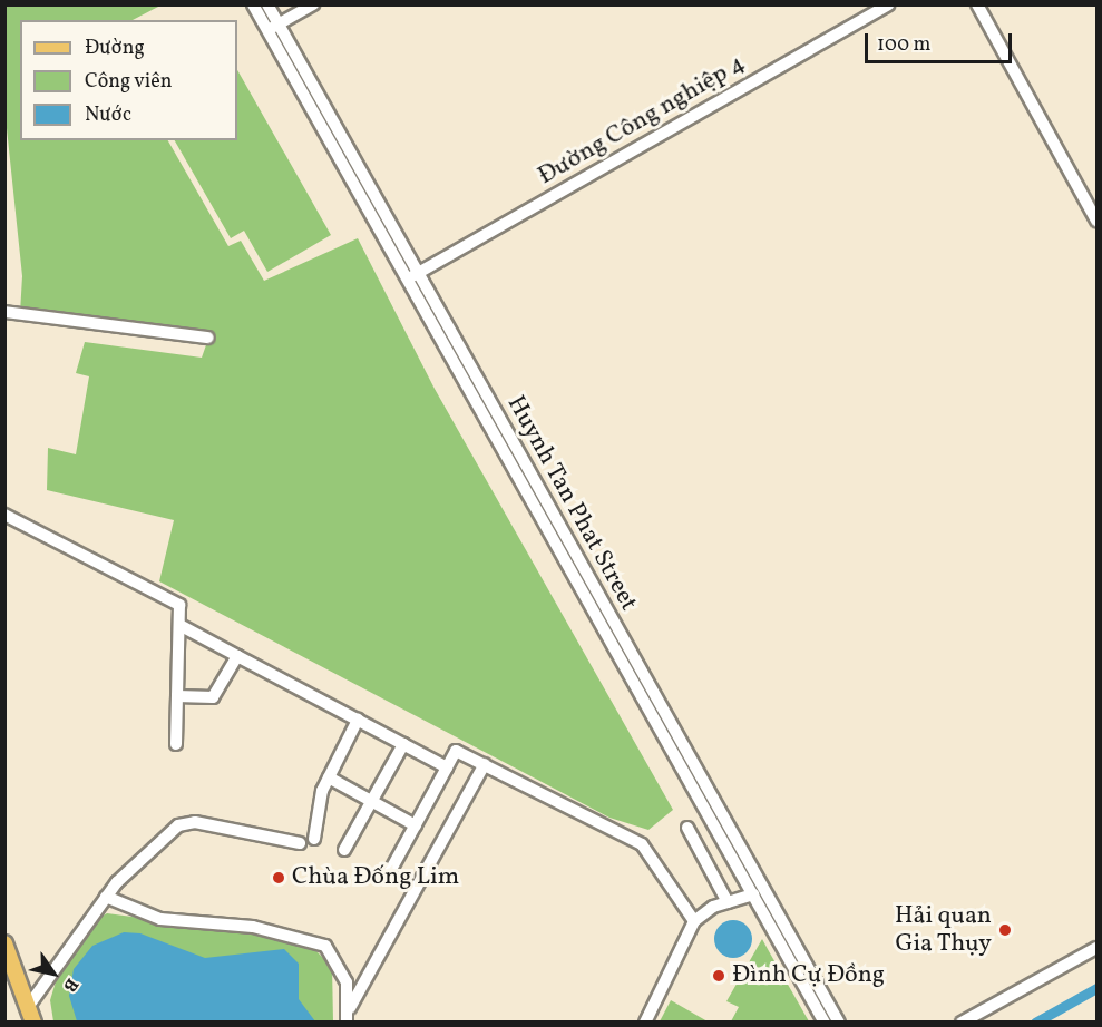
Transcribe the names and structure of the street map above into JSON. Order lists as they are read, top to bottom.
{
  "streets": {
    "street": ["Đường Công nghiệp 4", "Huynh Tan Phat Street"]
  },
  "crossings": [
    ["Đường Công nghiệp 4", "Huynh Tan Phat Street"]
  ],
  "places": ["Chùa Đống Lim", "Hải quan Gia Thụy", "Đình Cự Đồng"],
  "legend": ["Đường", "Công viên", "Nước"],
  "scale_bar": "100 m",
  "north": "bottom right"
}
